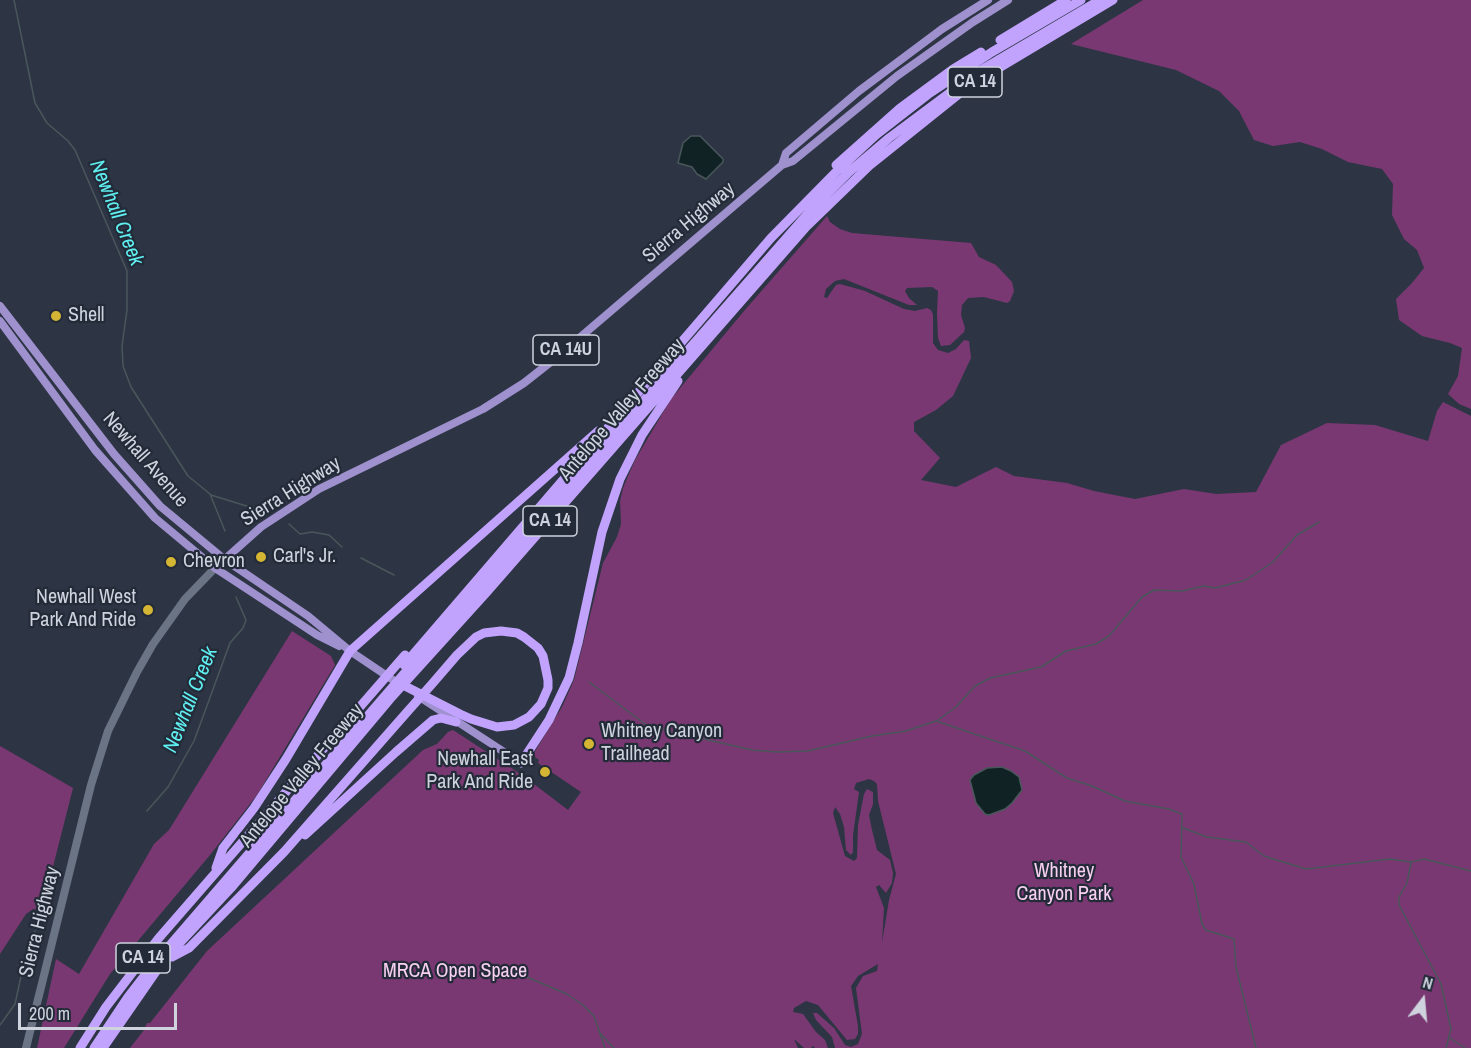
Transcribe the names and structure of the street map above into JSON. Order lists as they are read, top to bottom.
{
  "streets": {
    "highway": ["CA 14", "Antelope Valley Freeway"],
    "main road": ["Sierra Highway", "CA 14U", "Newhall Avenue"]
  },
  "crossings": [
    ["Sierra Highway", "Newhall Avenue"]
  ],
  "water": ["Newhall Creek"],
  "parks": ["Whitney Canyon Park", "MRCA Open Space"],
  "places": [
    "Shell",
    "Carl's Jr.",
    "Chevron",
    "Newhall West Park And Ride",
    "Whitney Canyon Trailhead",
    "Newhall East Park And Ride"
  ],
  "scale_bar": "200 m",
  "north": "top"
}
